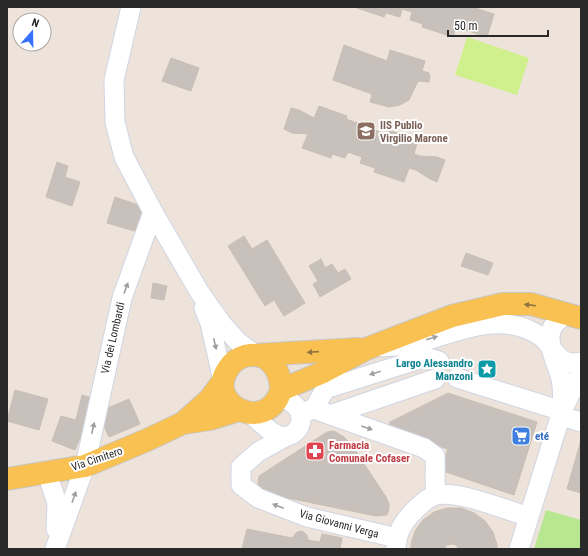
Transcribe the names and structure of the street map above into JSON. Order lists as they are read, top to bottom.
{
  "streets": {
    "main road": ["Via Cimitero"],
    "street": ["Via dei Lombardi", "Via Giovanni Verga"]
  },
  "crossings": [
    ["Via dei Lombardi", "Via Cimitero"]
  ],
  "one_way": ["Via dei Lombardi"],
  "places": {
    "school or university": ["IIS Publio Virgilio Marone"],
    "place": ["Largo Alessandro Manzoni"],
    "supermarket": ["eté"],
    "pharmacy": ["Farmacia Comunale Cofaser"]
  },
  "scale_bar": "50 m",
  "north": "top"
}
